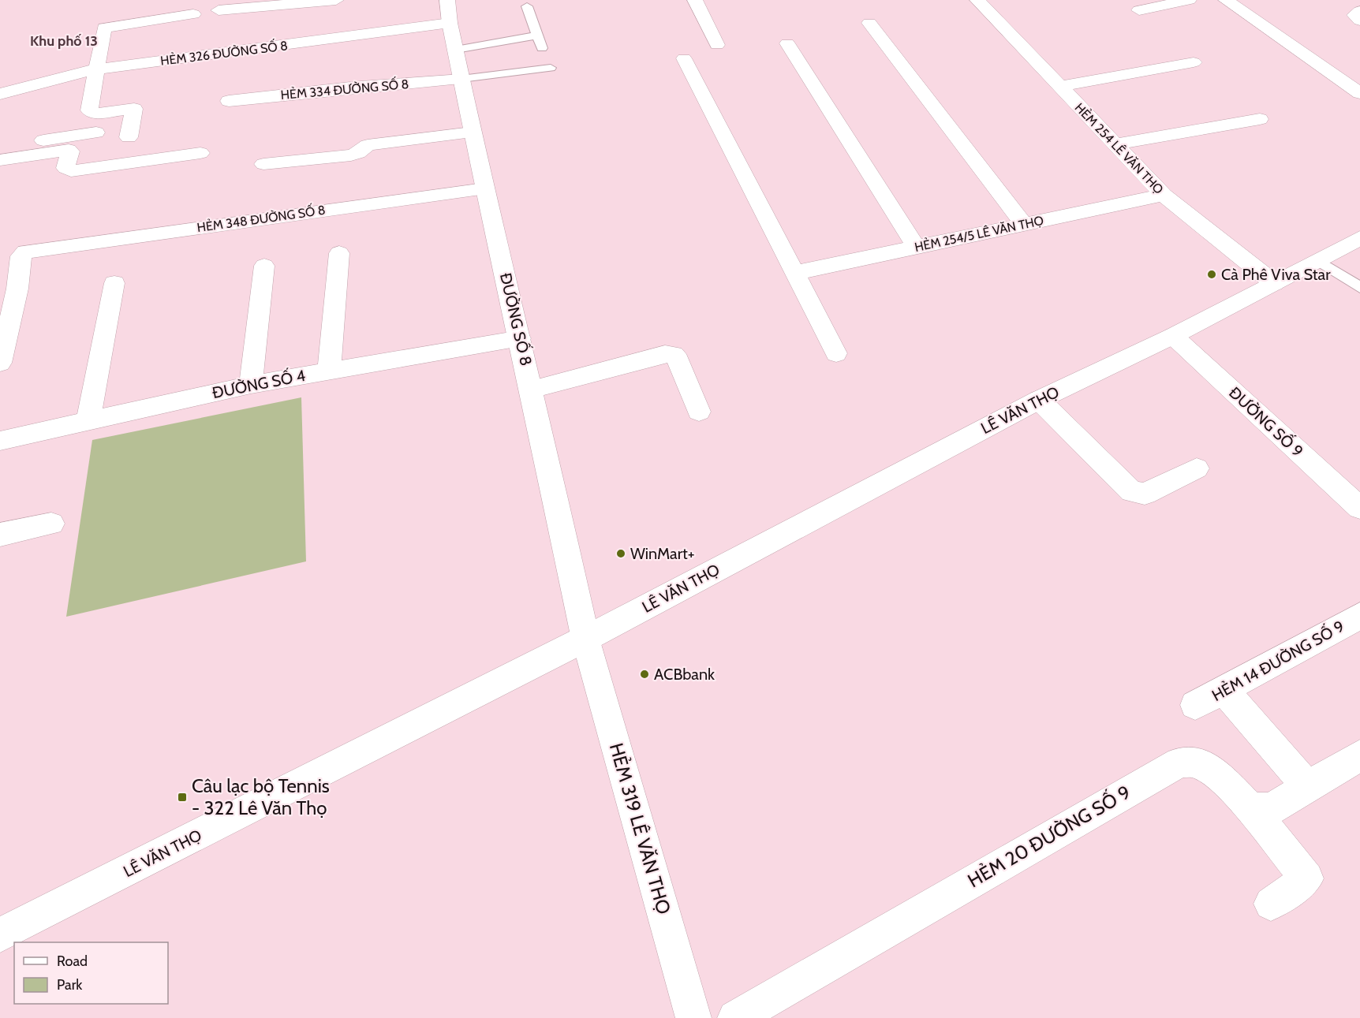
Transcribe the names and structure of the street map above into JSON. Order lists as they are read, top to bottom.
{
  "streets": {
    "street": [
      "HẺM 326 ĐƯỜNG SỐ 8",
      "HẺM 334 ĐƯỜNG SỐ 8",
      "HẺM 254 LÊ VĂN THỌ",
      "HẺM 348 ĐƯỜNG SỐ 8",
      "HẺM 254/5 LÊ VĂN THỌ",
      "ĐƯỜNG SỐ 8",
      "ĐƯỜNG SỐ 4",
      "LÊ VĂN THỌ",
      "ĐƯỜNG SỐ 9",
      "HẺM 14 ĐƯỜNG SỐ 9",
      "HẺM 319 LÊ VĂN THỌ",
      "HẺM 20 ĐƯỜNG SỐ 9"
    ]
  },
  "crossings": [
    ["HẺM 326 ĐƯỜNG SỐ 8", "ĐƯỜNG SỐ 8"],
    ["HẺM 334 ĐƯỜNG SỐ 8", "ĐƯỜNG SỐ 8"],
    ["HẺM 254 LÊ VĂN THỌ", "HẺM 254/5 LÊ VĂN THỌ"],
    ["HẺM 254 LÊ VĂN THỌ", "LÊ VĂN THỌ"],
    ["HẺM 348 ĐƯỜNG SỐ 8", "ĐƯỜNG SỐ 8"],
    ["ĐƯỜNG SỐ 8", "ĐƯỜNG SỐ 4"],
    ["ĐƯỜNG SỐ 8", "LÊ VĂN THỌ"],
    ["ĐƯỜNG SỐ 8", "HẺM 319 LÊ VĂN THỌ"],
    ["LÊ VĂN THỌ", "ĐƯỜNG SỐ 9"],
    ["LÊ VĂN THỌ", "HẺM 319 LÊ VĂN THỌ"]
  ],
  "districts": ["Khu phố 13"],
  "places": {
    "other": ["Cà Phê Viva Star", "WinMart+", "ACBbank"],
    "transit": ["Câu lạc bộ Tennis - 322 Lê Văn Thọ"]
  },
  "legend": ["Road", "Park"]
}
